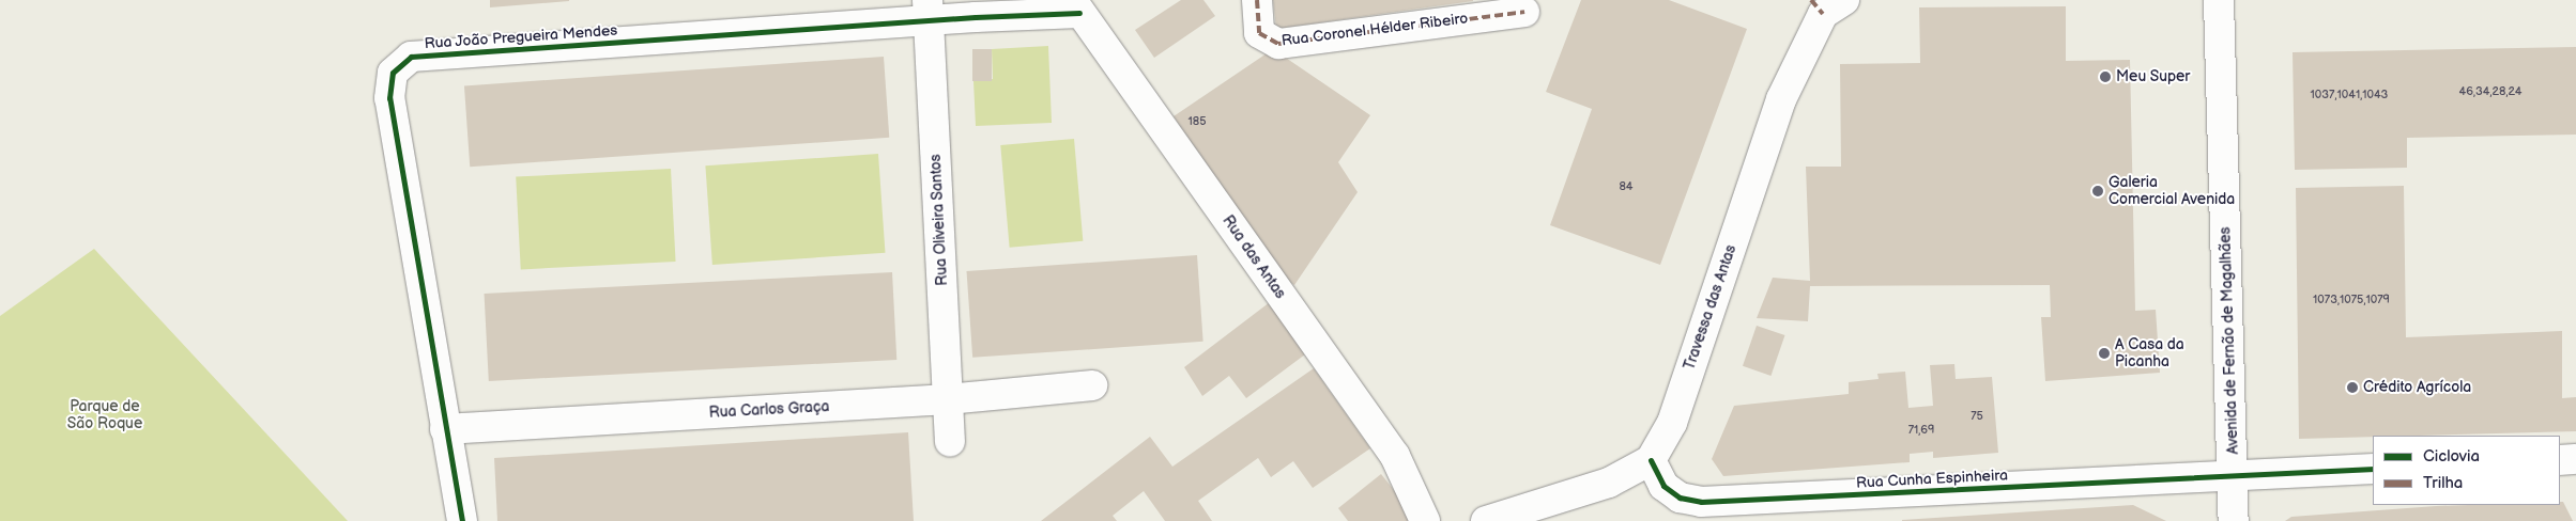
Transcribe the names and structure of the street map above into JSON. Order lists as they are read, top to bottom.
{
  "streets": {
    "street": [
      "Rua Coronel Hélder Ribeiro",
      "Rua João Pregueira Mendes",
      "Rua Oliveira Santos",
      "Rua das Antas",
      "Travessa das Antas",
      "Avenida de Fernão de Magalhães",
      "Rua Carlos Graça",
      "Rua Cunha Espinheira"
    ]
  },
  "crossings": [
    ["Rua João Pregueira Mendes", "Rua Oliveira Santos"],
    ["Rua João Pregueira Mendes", "Rua das Antas"],
    ["Rua João Pregueira Mendes", "Rua Carlos Graça"],
    ["Rua Oliveira Santos", "Rua Carlos Graça"],
    ["Travessa das Antas", "Rua Cunha Espinheira"],
    ["Avenida de Fernão de Magalhães", "Rua Cunha Espinheira"]
  ],
  "parks": ["Parque de São Roque"],
  "places": [
    "Meu Super",
    "Galeria Comercial Avenida",
    "A Casa da Picanha",
    "Crédito Agrícola"
  ],
  "house_numbers": [
    "46,34,28,24",
    "1037,1041,1043",
    "185",
    "84",
    "1073,1075,1079",
    "75",
    "71,69"
  ],
  "legend": ["Ciclovia", "Trilha"]
}
